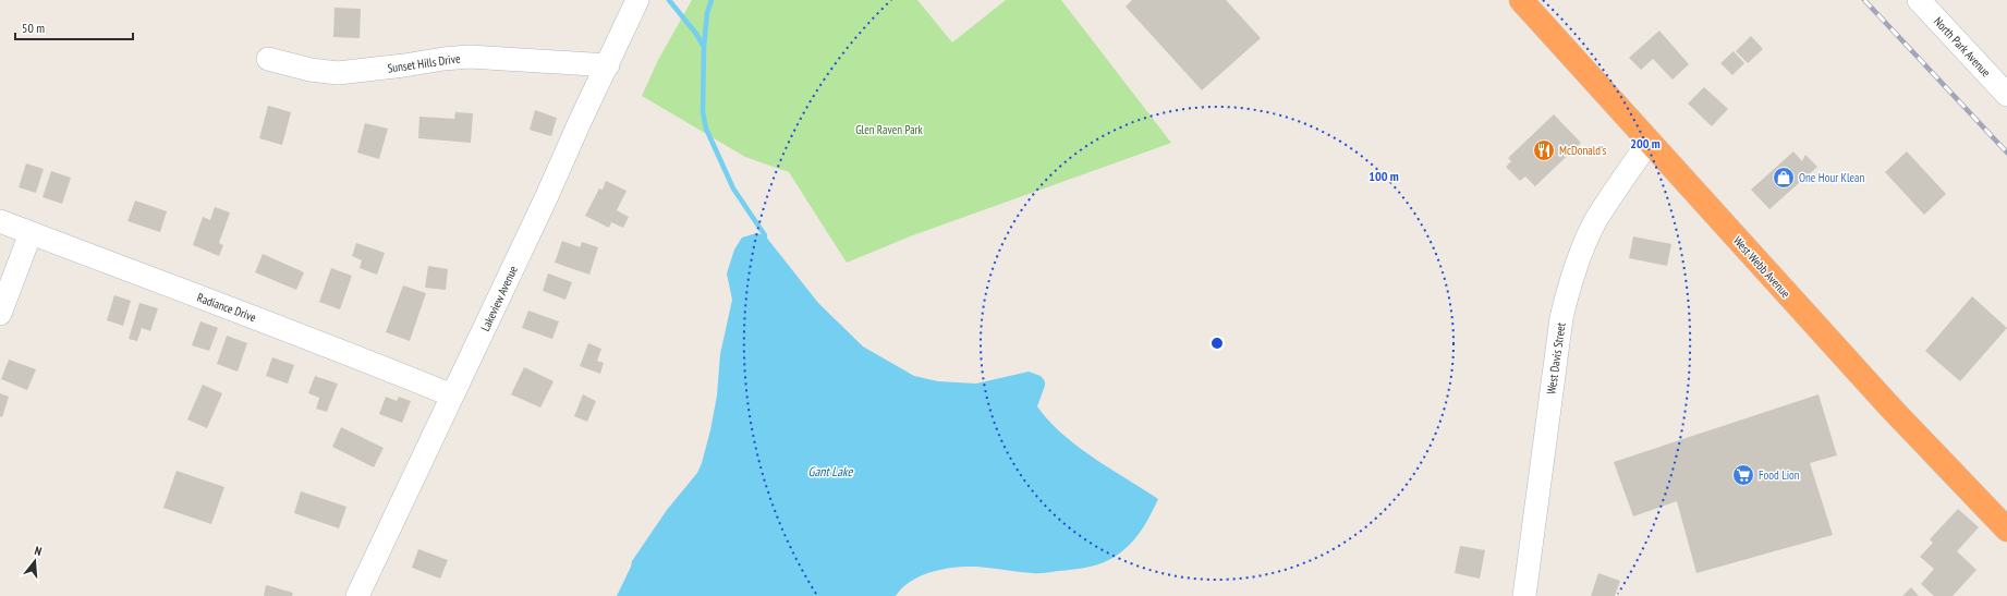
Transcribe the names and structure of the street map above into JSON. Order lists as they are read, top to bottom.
{
  "streets": {
    "highway": ["West Webb Avenue"],
    "street": [
      "North Park Avenue",
      "Sunset Hills Drive",
      "Lakeview Avenue",
      "Radiance Drive",
      "West Davis Street"
    ]
  },
  "crossings": [
    ["Sunset Hills Drive", "Lakeview Avenue"],
    ["West Webb Avenue", "West Davis Street"],
    ["Lakeview Avenue", "Radiance Drive"]
  ],
  "water": ["Gant Lake"],
  "parks": ["Glen Raven Park"],
  "places": {
    "restaurant": ["McDonald's"],
    "shop": ["One Hour Klean"],
    "supermarket": ["Food Lion"]
  },
  "scale_bar": "50 m",
  "north": "top",
  "rings": ["200 m", "100 m"]
}
